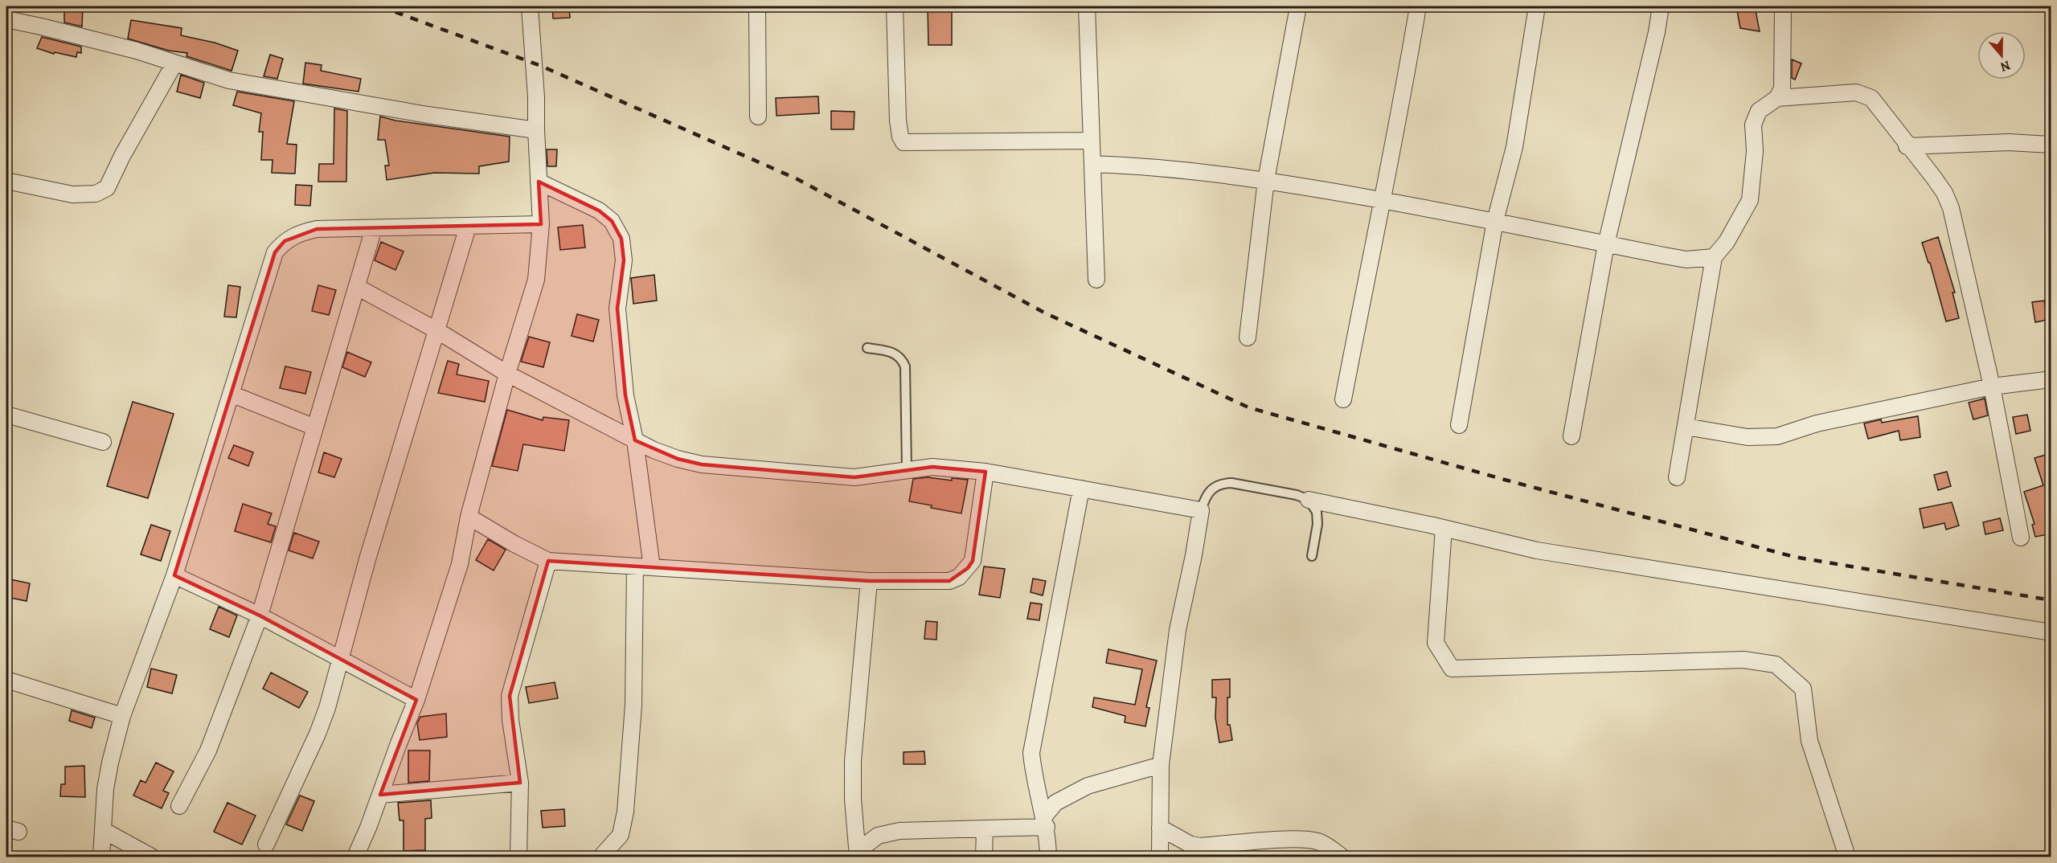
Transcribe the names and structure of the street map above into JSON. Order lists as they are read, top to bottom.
{
  "north": "bottom"
}
